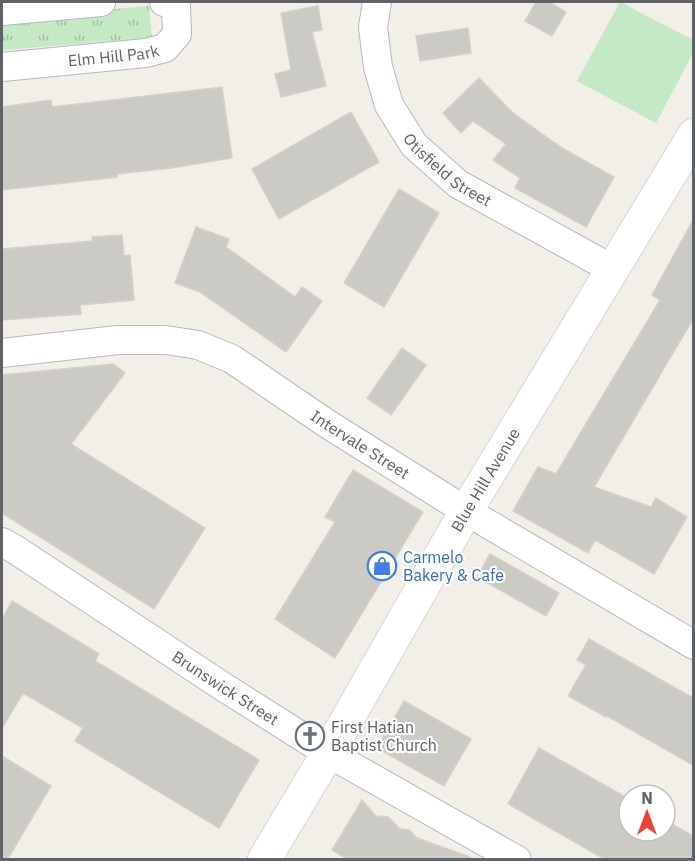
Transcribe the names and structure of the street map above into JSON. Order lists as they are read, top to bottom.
{
  "streets": {
    "main road": ["Blue Hill Avenue"],
    "street": [
      "Elm Hill Park",
      "Otisfield Street",
      "Intervale Street",
      "Brunswick Street"
    ]
  },
  "crossings": [
    ["Otisfield Street", "Blue Hill Avenue"],
    ["Intervale Street", "Blue Hill Avenue"],
    ["Blue Hill Avenue", "Brunswick Street"]
  ],
  "places": {
    "shop": ["Carmelo Bakery & Cafe"],
    "church": ["First Hatian Baptist Church"]
  },
  "north": "top"
}
